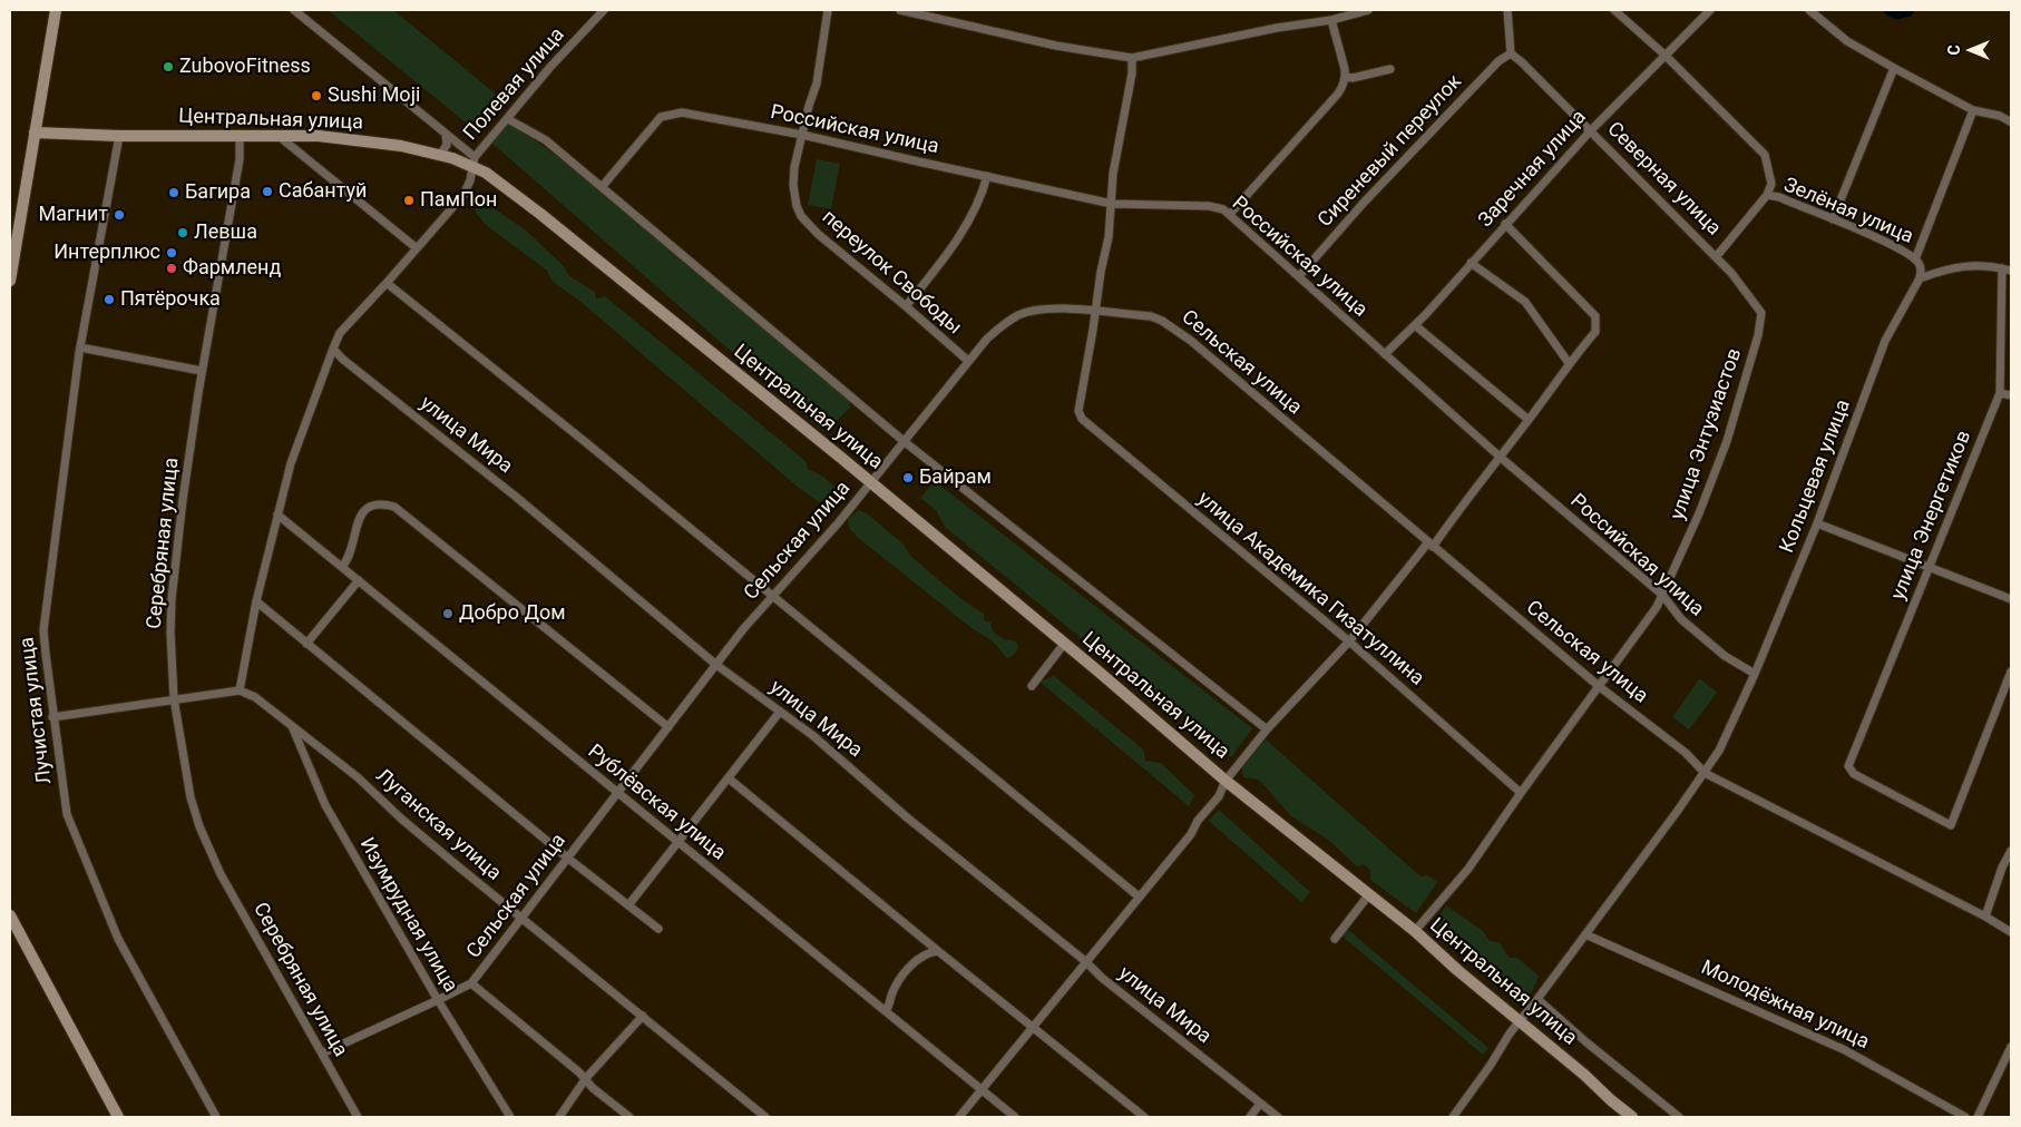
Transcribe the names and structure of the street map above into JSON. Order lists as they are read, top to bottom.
{
  "streets": {
    "street": [
      "Полевая улица",
      "Центральная улица",
      "Российская улица",
      "Сиреневый переулок",
      "Заречная улица",
      "Северная улица",
      "Зелёная улица",
      "переулок Свободы",
      "Сельская улица",
      "улица Энтузиастов",
      "улица Мира",
      "Кольцевая улица",
      "улица Энергетиков",
      "Серебряная улица",
      "улица Академика Гизатуллина",
      "Лучистая улица",
      "Рублёвская улица",
      "Луганская улица",
      "Изумрудная улица",
      "Молодёжная улица"
    ]
  },
  "crossings": [
    ["Полевая улица", "Центральная улица"],
    ["Центральная улица", "Сельская улица"],
    ["Центральная улица", "улица Энтузиастов"],
    ["Центральная улица", "Кольцевая улица"],
    ["Центральная улица", "Серебряная улица"],
    ["Центральная улица", "Лучистая улица"],
    ["Российская улица", "Сиреневый переулок"],
    ["Российская улица", "Заречная улица"],
    ["Российская улица", "переулок Свободы"],
    ["Российская улица", "улица Энтузиастов"],
    ["Российская улица", "Кольцевая улица"],
    ["Сиреневый переулок", "Северная улица"],
    ["Заречная улица", "Северная улица"],
    ["Северная улица", "улица Энтузиастов"],
    ["переулок Свободы", "Сельская улица"],
    ["Сельская улица", "улица Энтузиастов"],
    ["Сельская улица", "улица Мира"],
    ["Сельская улица", "Кольцевая улица"],
    ["Сельская улица", "Серебряная улица"],
    ["Сельская улица", "улица Академика Гизатуллина"],
    ["Сельская улица", "Рублёвская улица"],
    ["Сельская улица", "Луганская улица"],
    ["Сельская улица", "Изумрудная улица"],
    ["улица Энтузиастов", "улица Академика Гизатуллина"],
    ["Кольцевая улица", "Молодёжная улица"],
    ["Луганская улица", "Изумрудная улица"]
  ],
  "places": [
    "ZubovoFitness",
    "Sushi Moji",
    "Сабантуй",
    "Багира",
    "ПамПон",
    "Магнит",
    "Левша",
    "Интерплюс",
    "Фармленд",
    "Пятёрочка",
    "Байрам",
    "Добро Дом"
  ],
  "north": "left"
}
